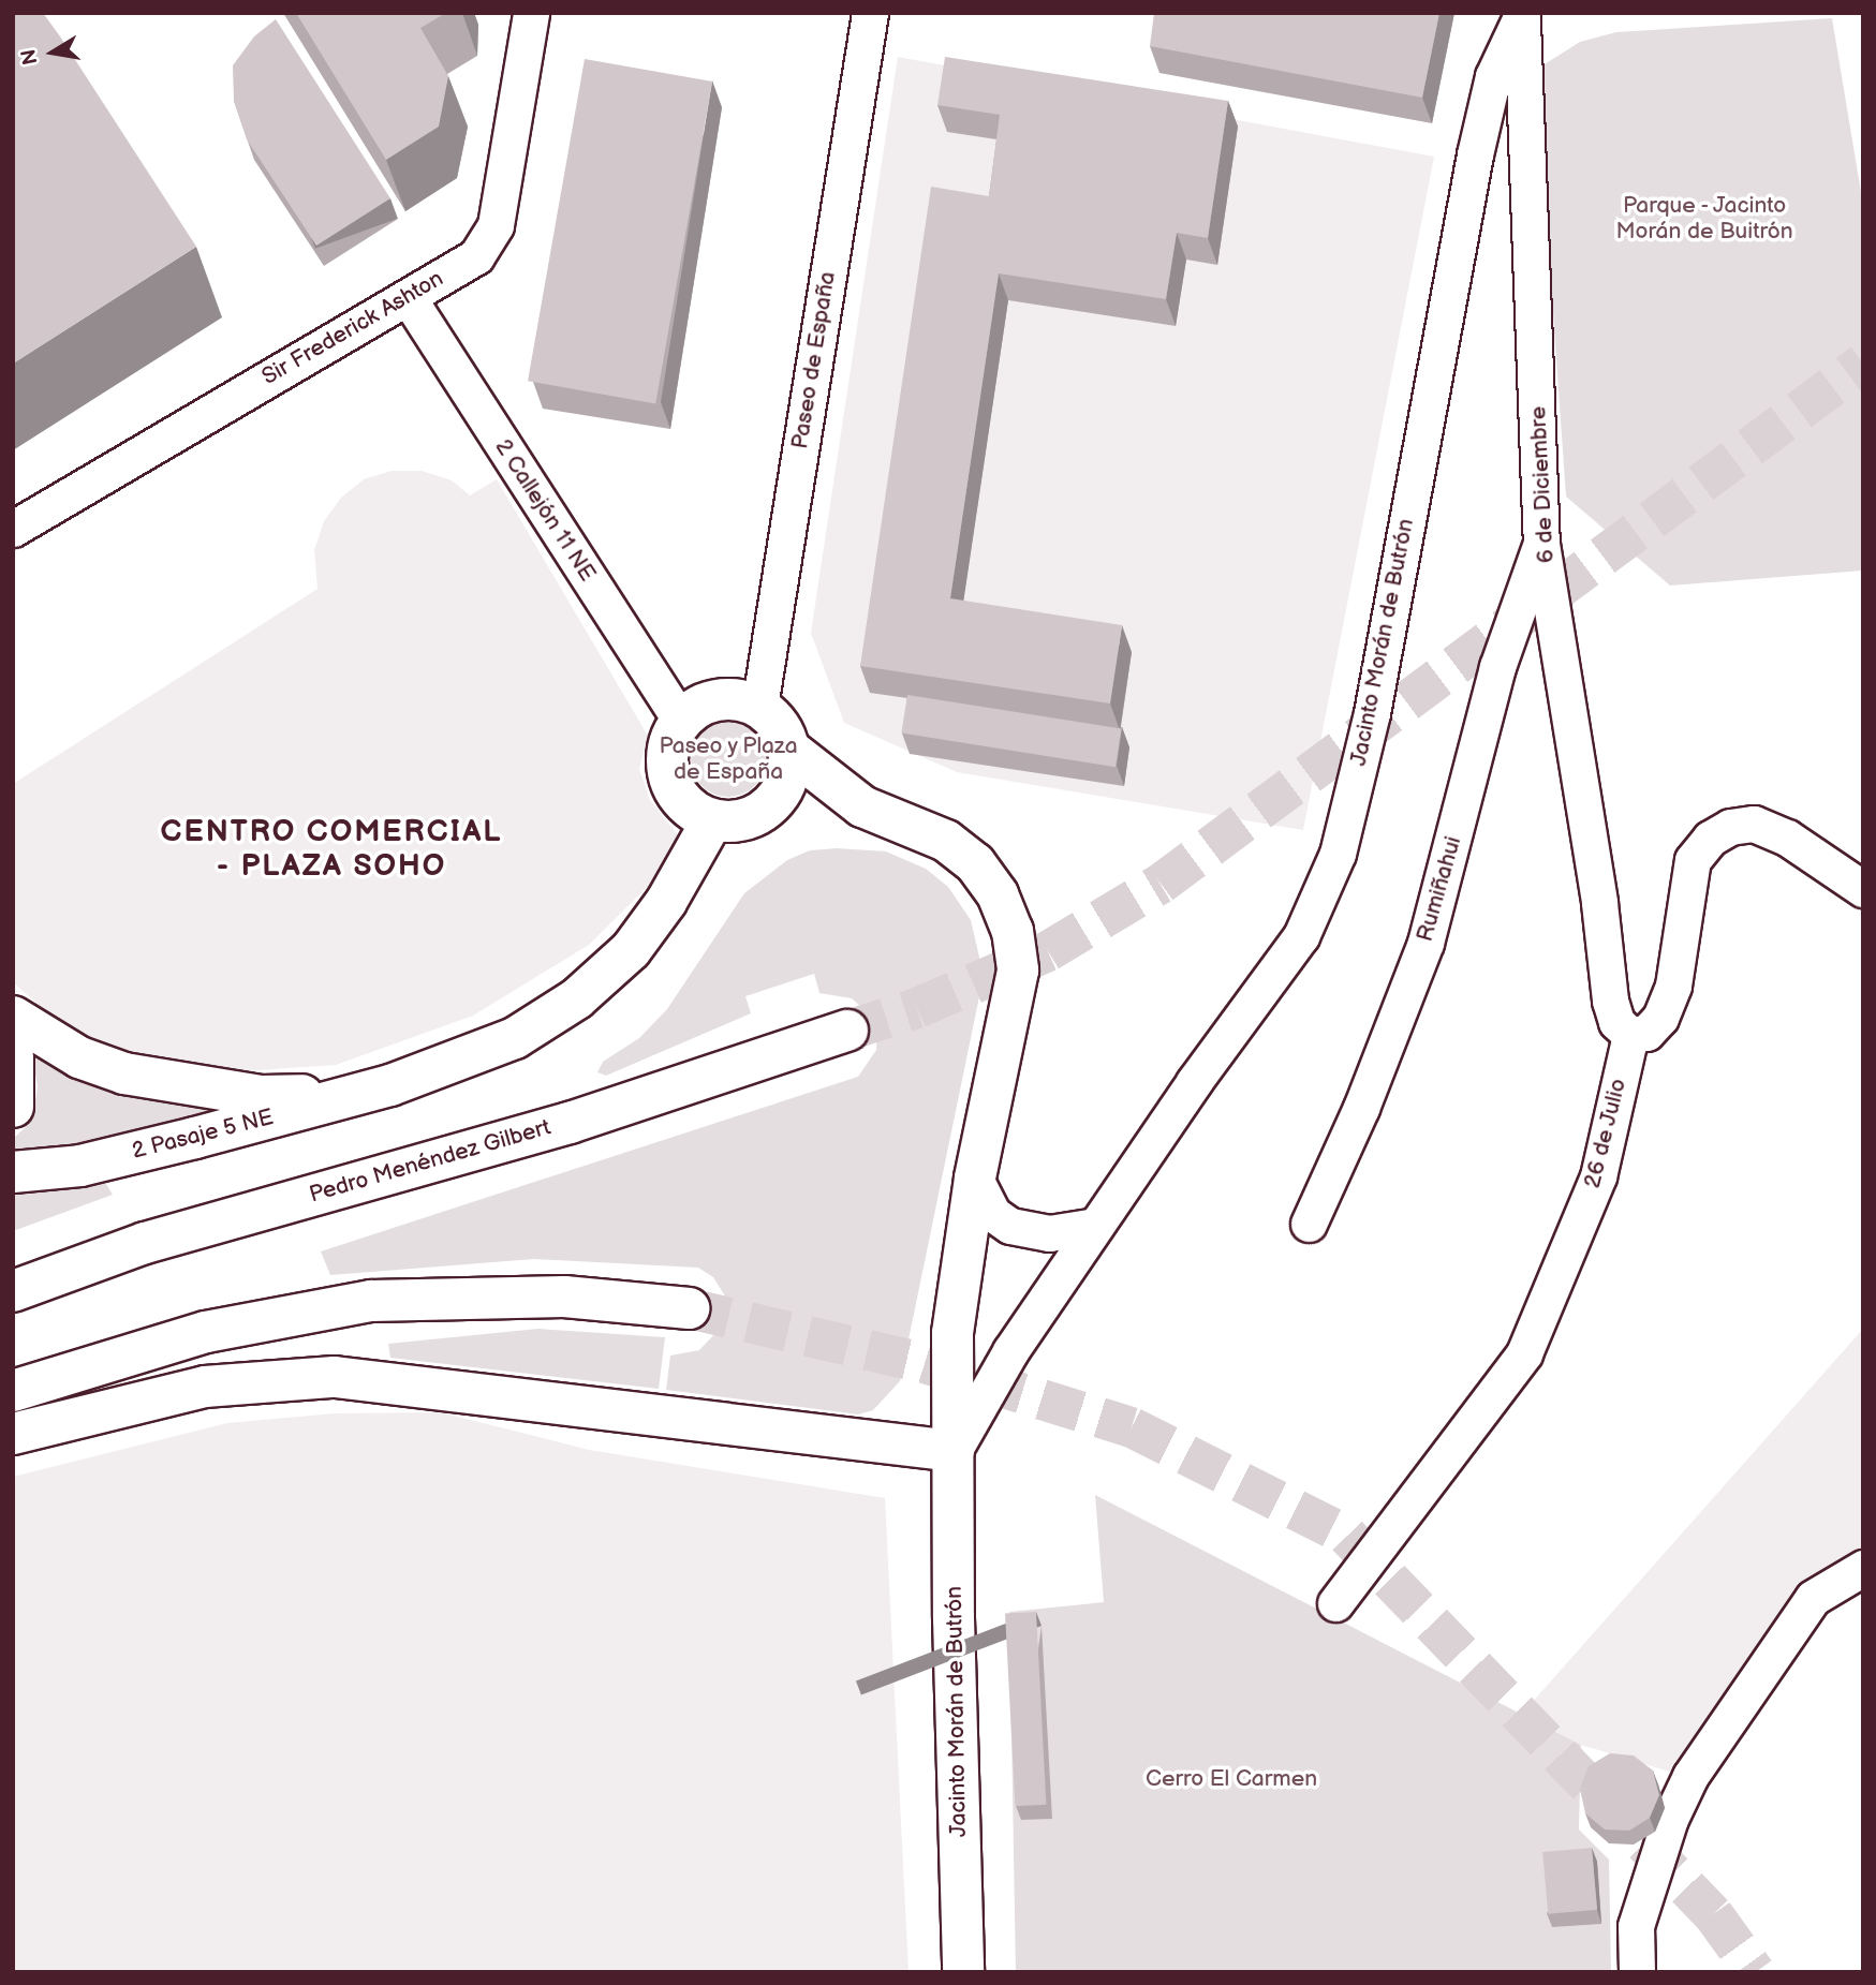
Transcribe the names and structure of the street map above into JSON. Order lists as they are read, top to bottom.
{
  "streets": {
    "street": [
      "Sir Frederick Ashton",
      "Paseo de España",
      "6 de Diciembre",
      "2 Callejón 11 NE",
      "Jacinto Morán de Butrón",
      "Rumiñahui",
      "26 de Julio",
      "2 Pasaje 5 NE",
      "Pedro Menéndez Gilbert"
    ]
  },
  "crossings": [
    ["Sir Frederick Ashton", "2 Callejón 11 NE"],
    ["Paseo de España", "2 Callejón 11 NE"],
    ["Paseo de España", "Jacinto Morán de Butrón"],
    ["Paseo de España", "2 Pasaje 5 NE"],
    ["6 de Diciembre", "Jacinto Morán de Butrón"],
    ["6 de Diciembre", "Rumiñahui"],
    ["6 de Diciembre", "26 de Julio"],
    ["2 Callejón 11 NE", "Jacinto Morán de Butrón"],
    ["2 Callejón 11 NE", "2 Pasaje 5 NE"],
    ["Jacinto Morán de Butrón", "2 Pasaje 5 NE"]
  ],
  "districts": ["CENTRO COMERCIAL - PLAZA SOHO"],
  "parks": ["Parque - Jacinto Morán de Buitrón", "Paseo y Plaza de España", "Cerro El Carmen"],
  "north": "left"
}
